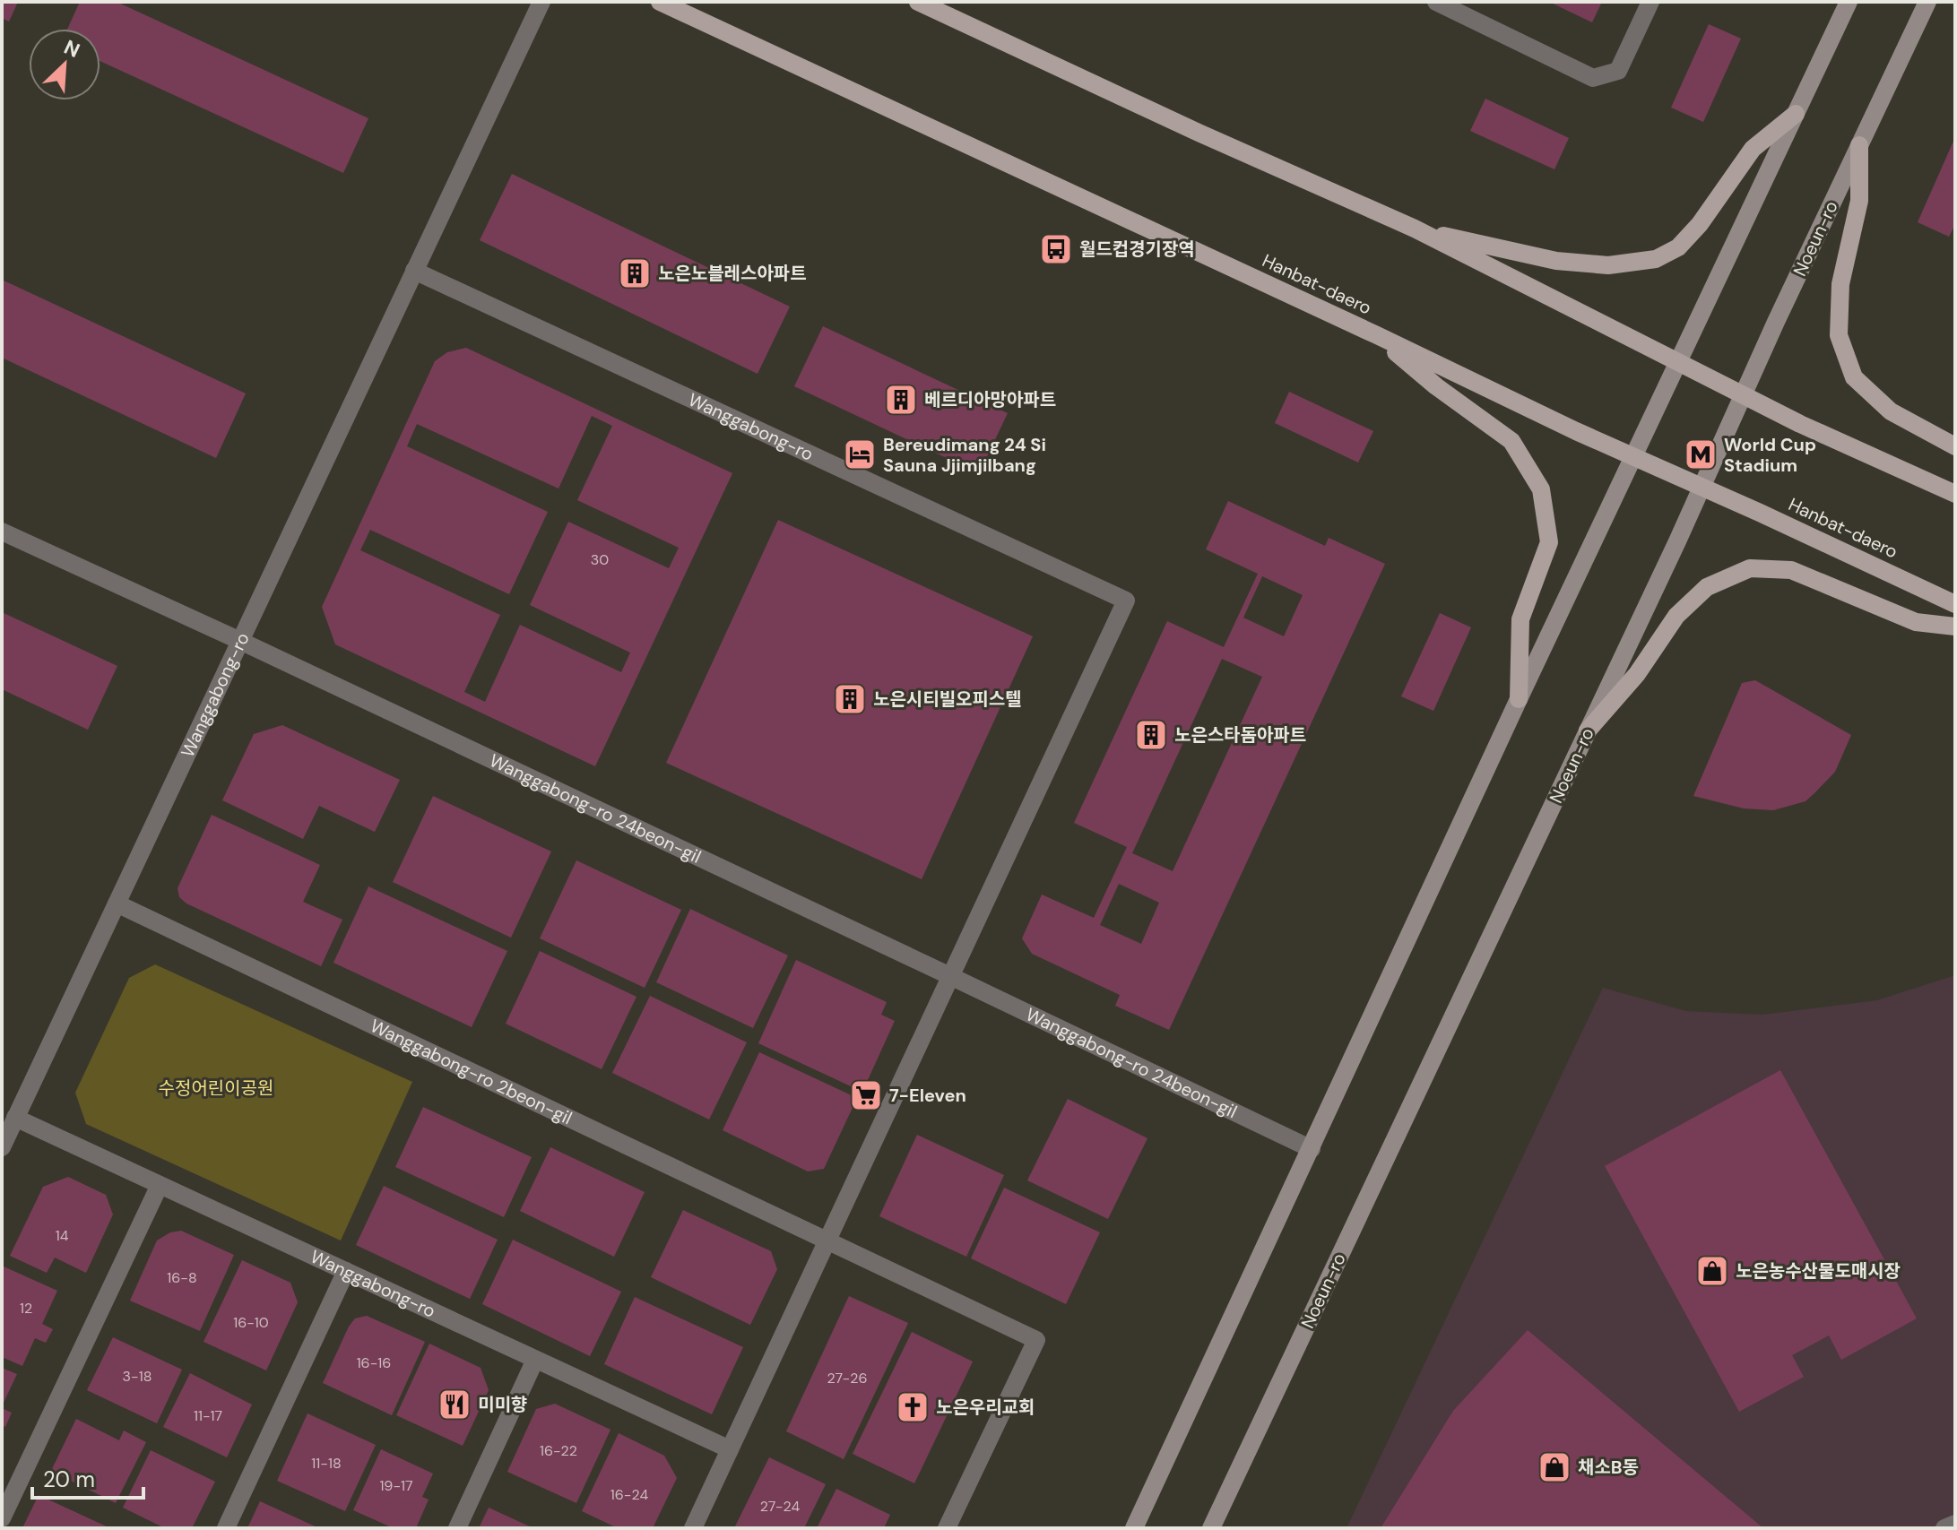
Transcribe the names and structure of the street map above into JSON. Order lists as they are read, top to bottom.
{
  "streets": {
    "main road": ["Hanbat-daero"],
    "street": [
      "Noeun-ro",
      "Wanggabong-ro",
      "Wanggabong-ro 24beon-gil",
      "Wanggabong-ro 2beon-gil"
    ]
  },
  "crossings": [
    ["Noeun-ro", "Hanbat-daero"],
    ["Wanggabong-ro", "Wanggabong-ro 24beon-gil"],
    ["Wanggabong-ro", "Wanggabong-ro 2beon-gil"]
  ],
  "parks": ["수정어린이공원"],
  "places": {
    "bus stop": ["월드컵경기장역"],
    "building": [
      "노은노블레스아파트",
      "베르디아망아파트",
      "노은시티빌오피스텔",
      "노은스타돔아파트"
    ],
    "hotel": ["Bereudimang 24 Si Sauna Jjimjilbang"],
    "metro station": ["World Cup Stadium"],
    "supermarket": ["7-Eleven"],
    "shop": ["노은농수산물도매시장", "채소B동"],
    "restaurant": ["미미향"],
    "church": ["노은우리교회"]
  },
  "house_numbers": [
    "30",
    "14",
    "16-8",
    "12",
    "16-10",
    "16-16",
    "3-18",
    "27-26",
    "11-17",
    "16-22",
    "11-18",
    "19-17",
    "16-24",
    "27-24"
  ],
  "scale_bar": "20 m",
  "north": "top right"
}
